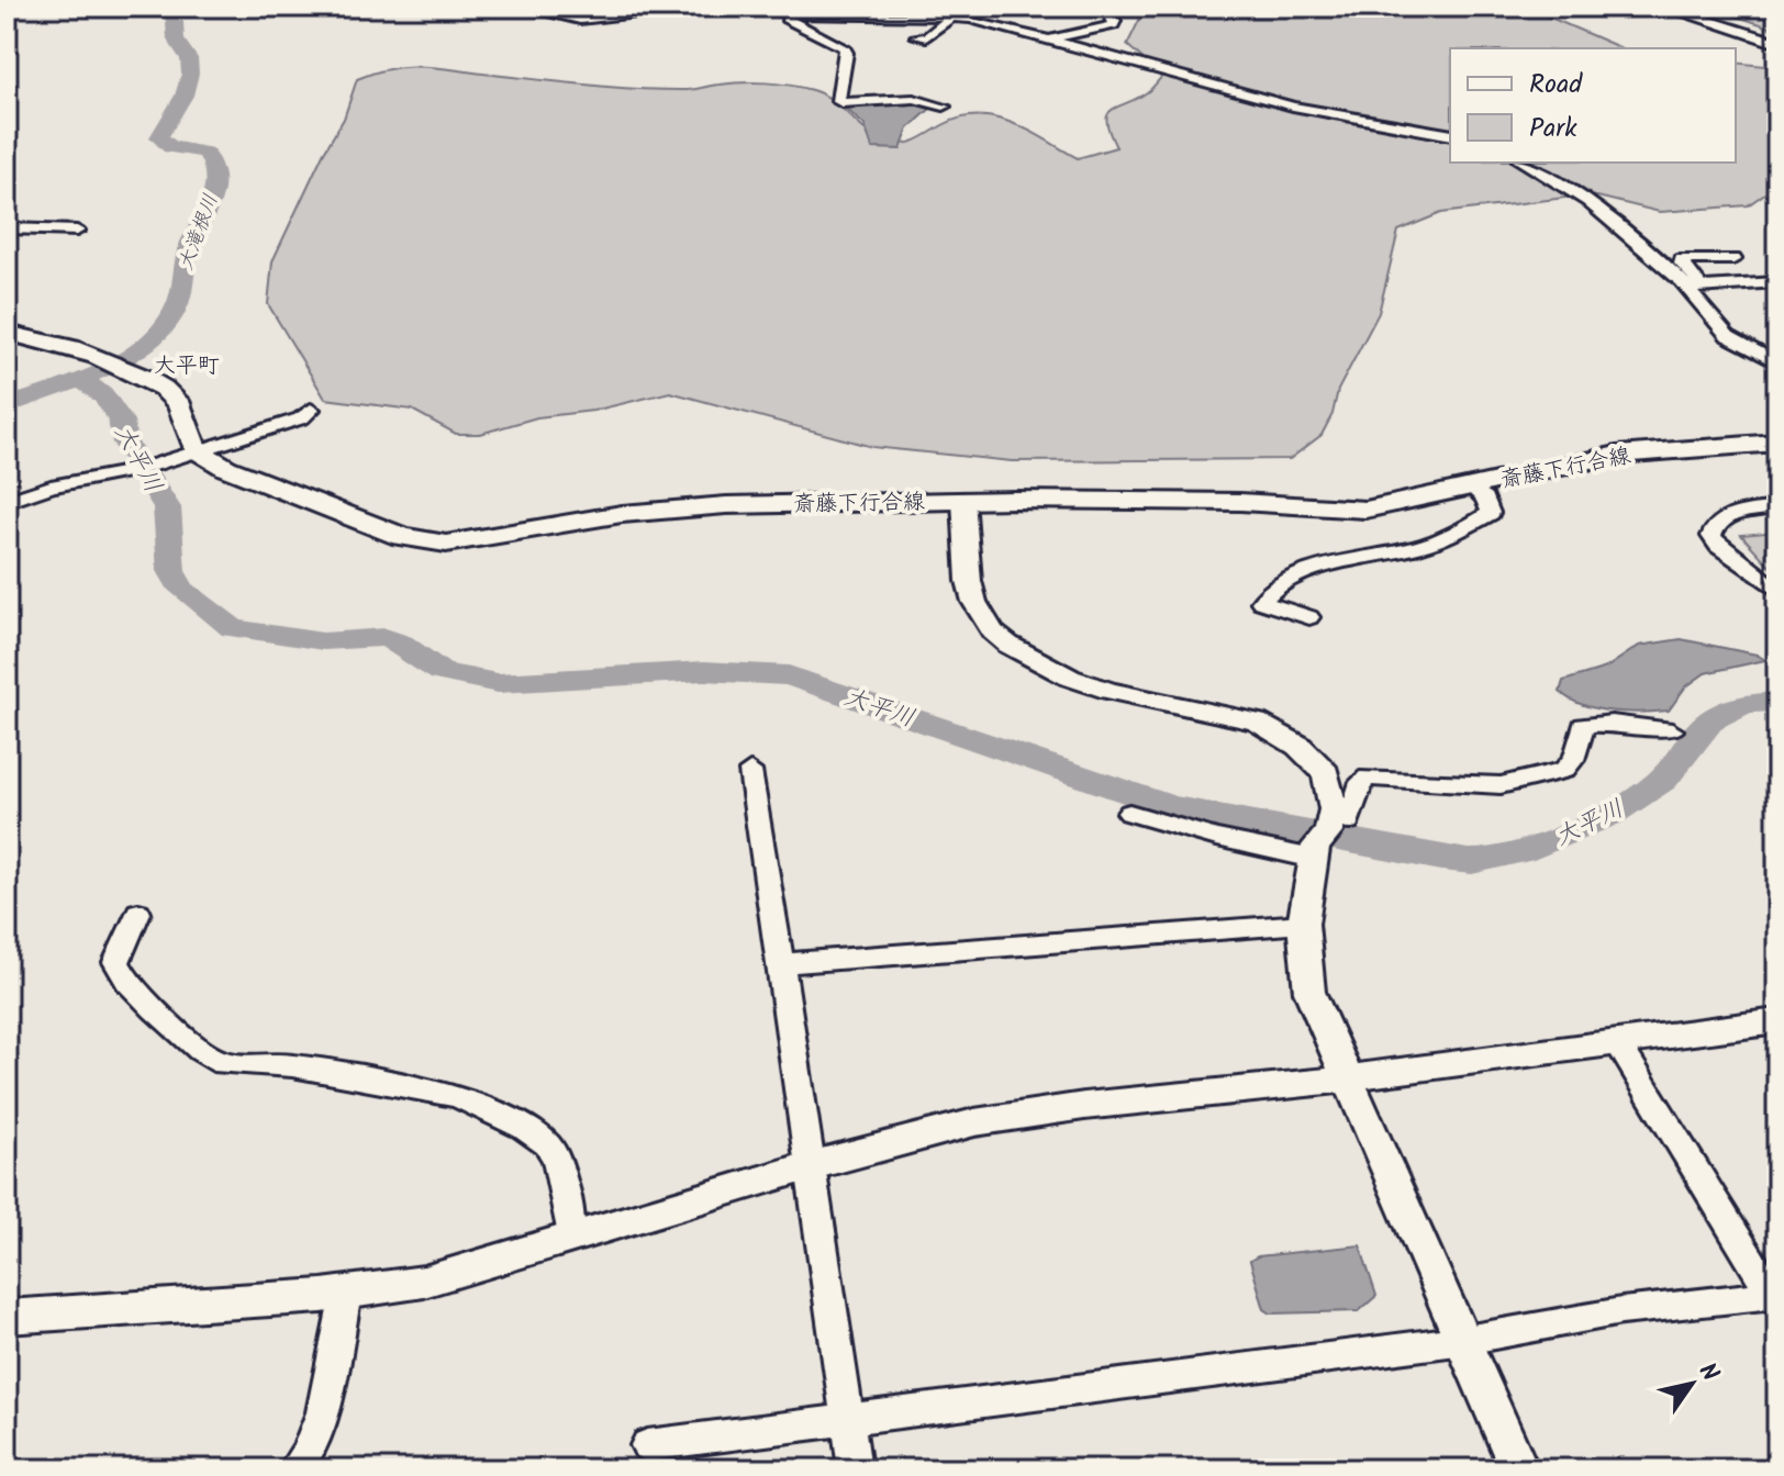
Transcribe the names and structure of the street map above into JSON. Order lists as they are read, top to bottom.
{
  "streets": {
    "main road": ["斎藤下行合線"]
  },
  "districts": ["大平町"],
  "water": ["大滝根川", "大平川"],
  "legend": ["Road", "Park"],
  "north": "top right"
}
